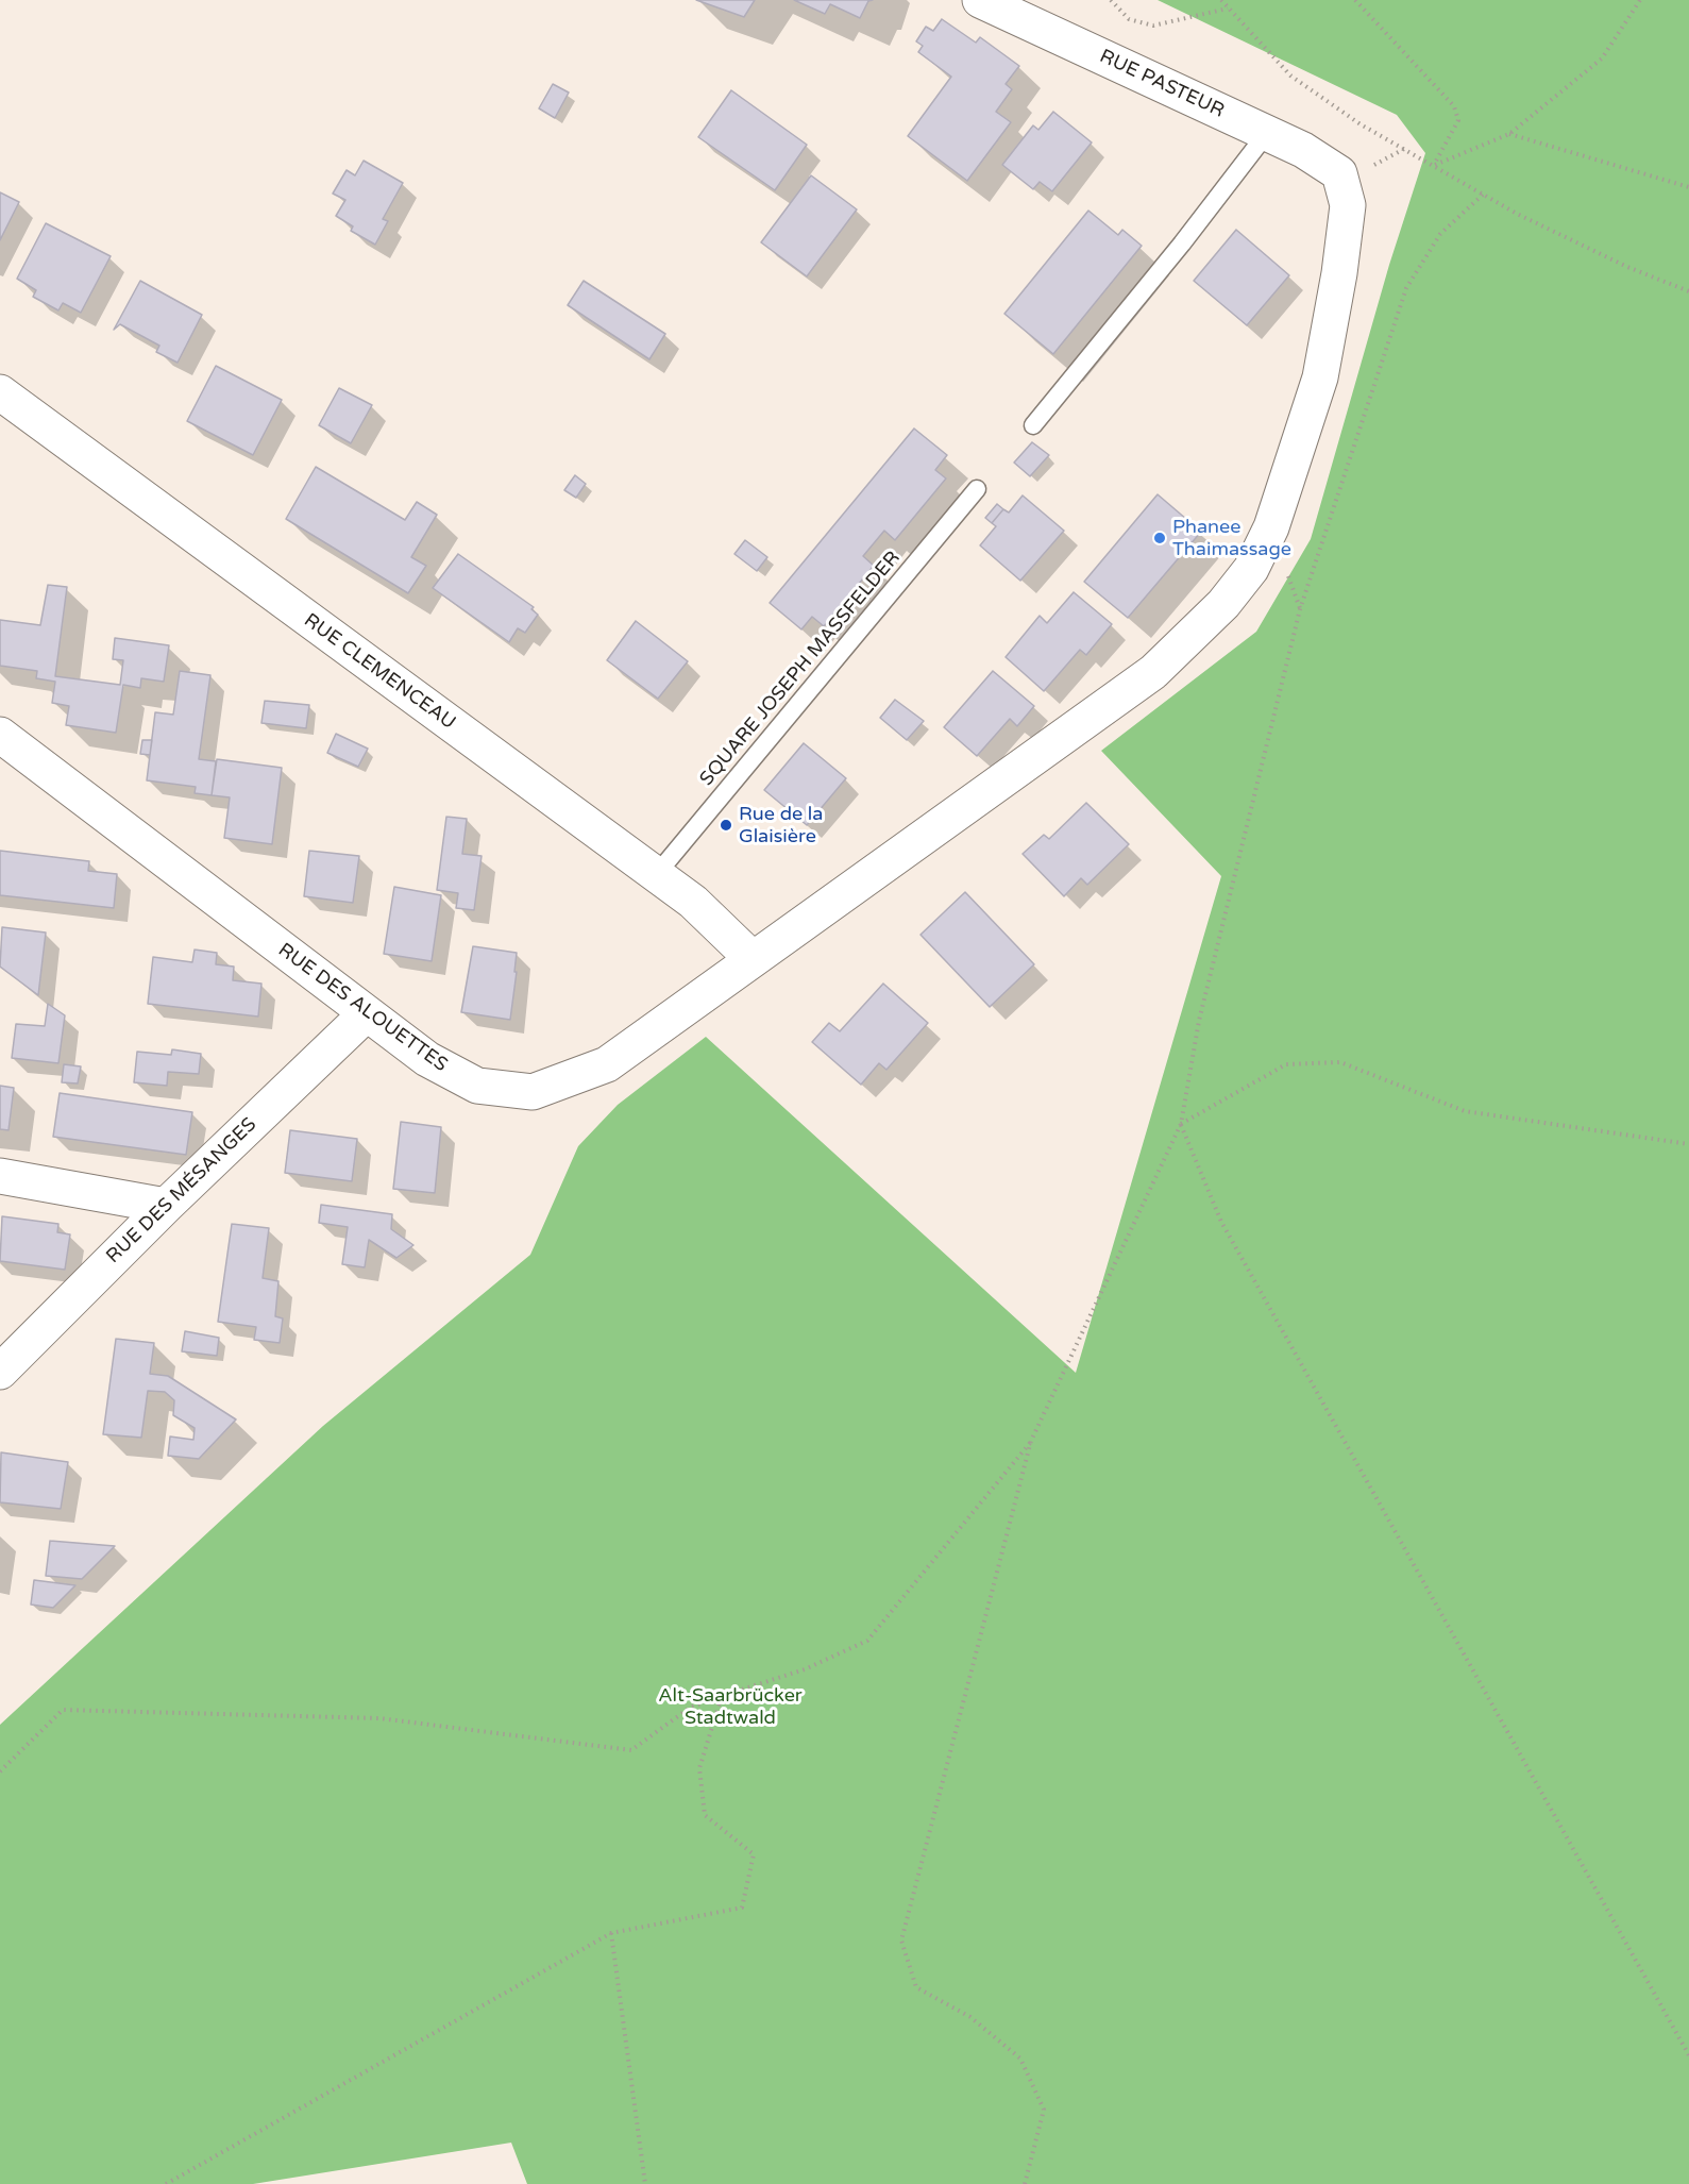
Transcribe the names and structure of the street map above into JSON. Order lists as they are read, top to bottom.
{
  "streets": {
    "street": [
      "RUE PASTEUR",
      "RUE CLEMENCEAU",
      "RUE DES ALOUETTES",
      "RUE DES MÉSANGES"
    ],
    "lane": ["SQUARE JOSEPH MASSFELDER"]
  },
  "crossings": [
    ["RUE PASTEUR", "RUE CLEMENCEAU"],
    ["RUE PASTEUR", "RUE DES ALOUETTES"],
    ["SQUARE JOSEPH MASSFELDER", "RUE CLEMENCEAU"],
    ["RUE CLEMENCEAU", "RUE DES ALOUETTES"],
    ["RUE DES ALOUETTES", "RUE DES MÉSANGES"]
  ],
  "parks": ["Alt-Saarbrücker Stadtwald"],
  "places": ["Phanee Thaimassage", "Rue de la Glaisière"]
}
